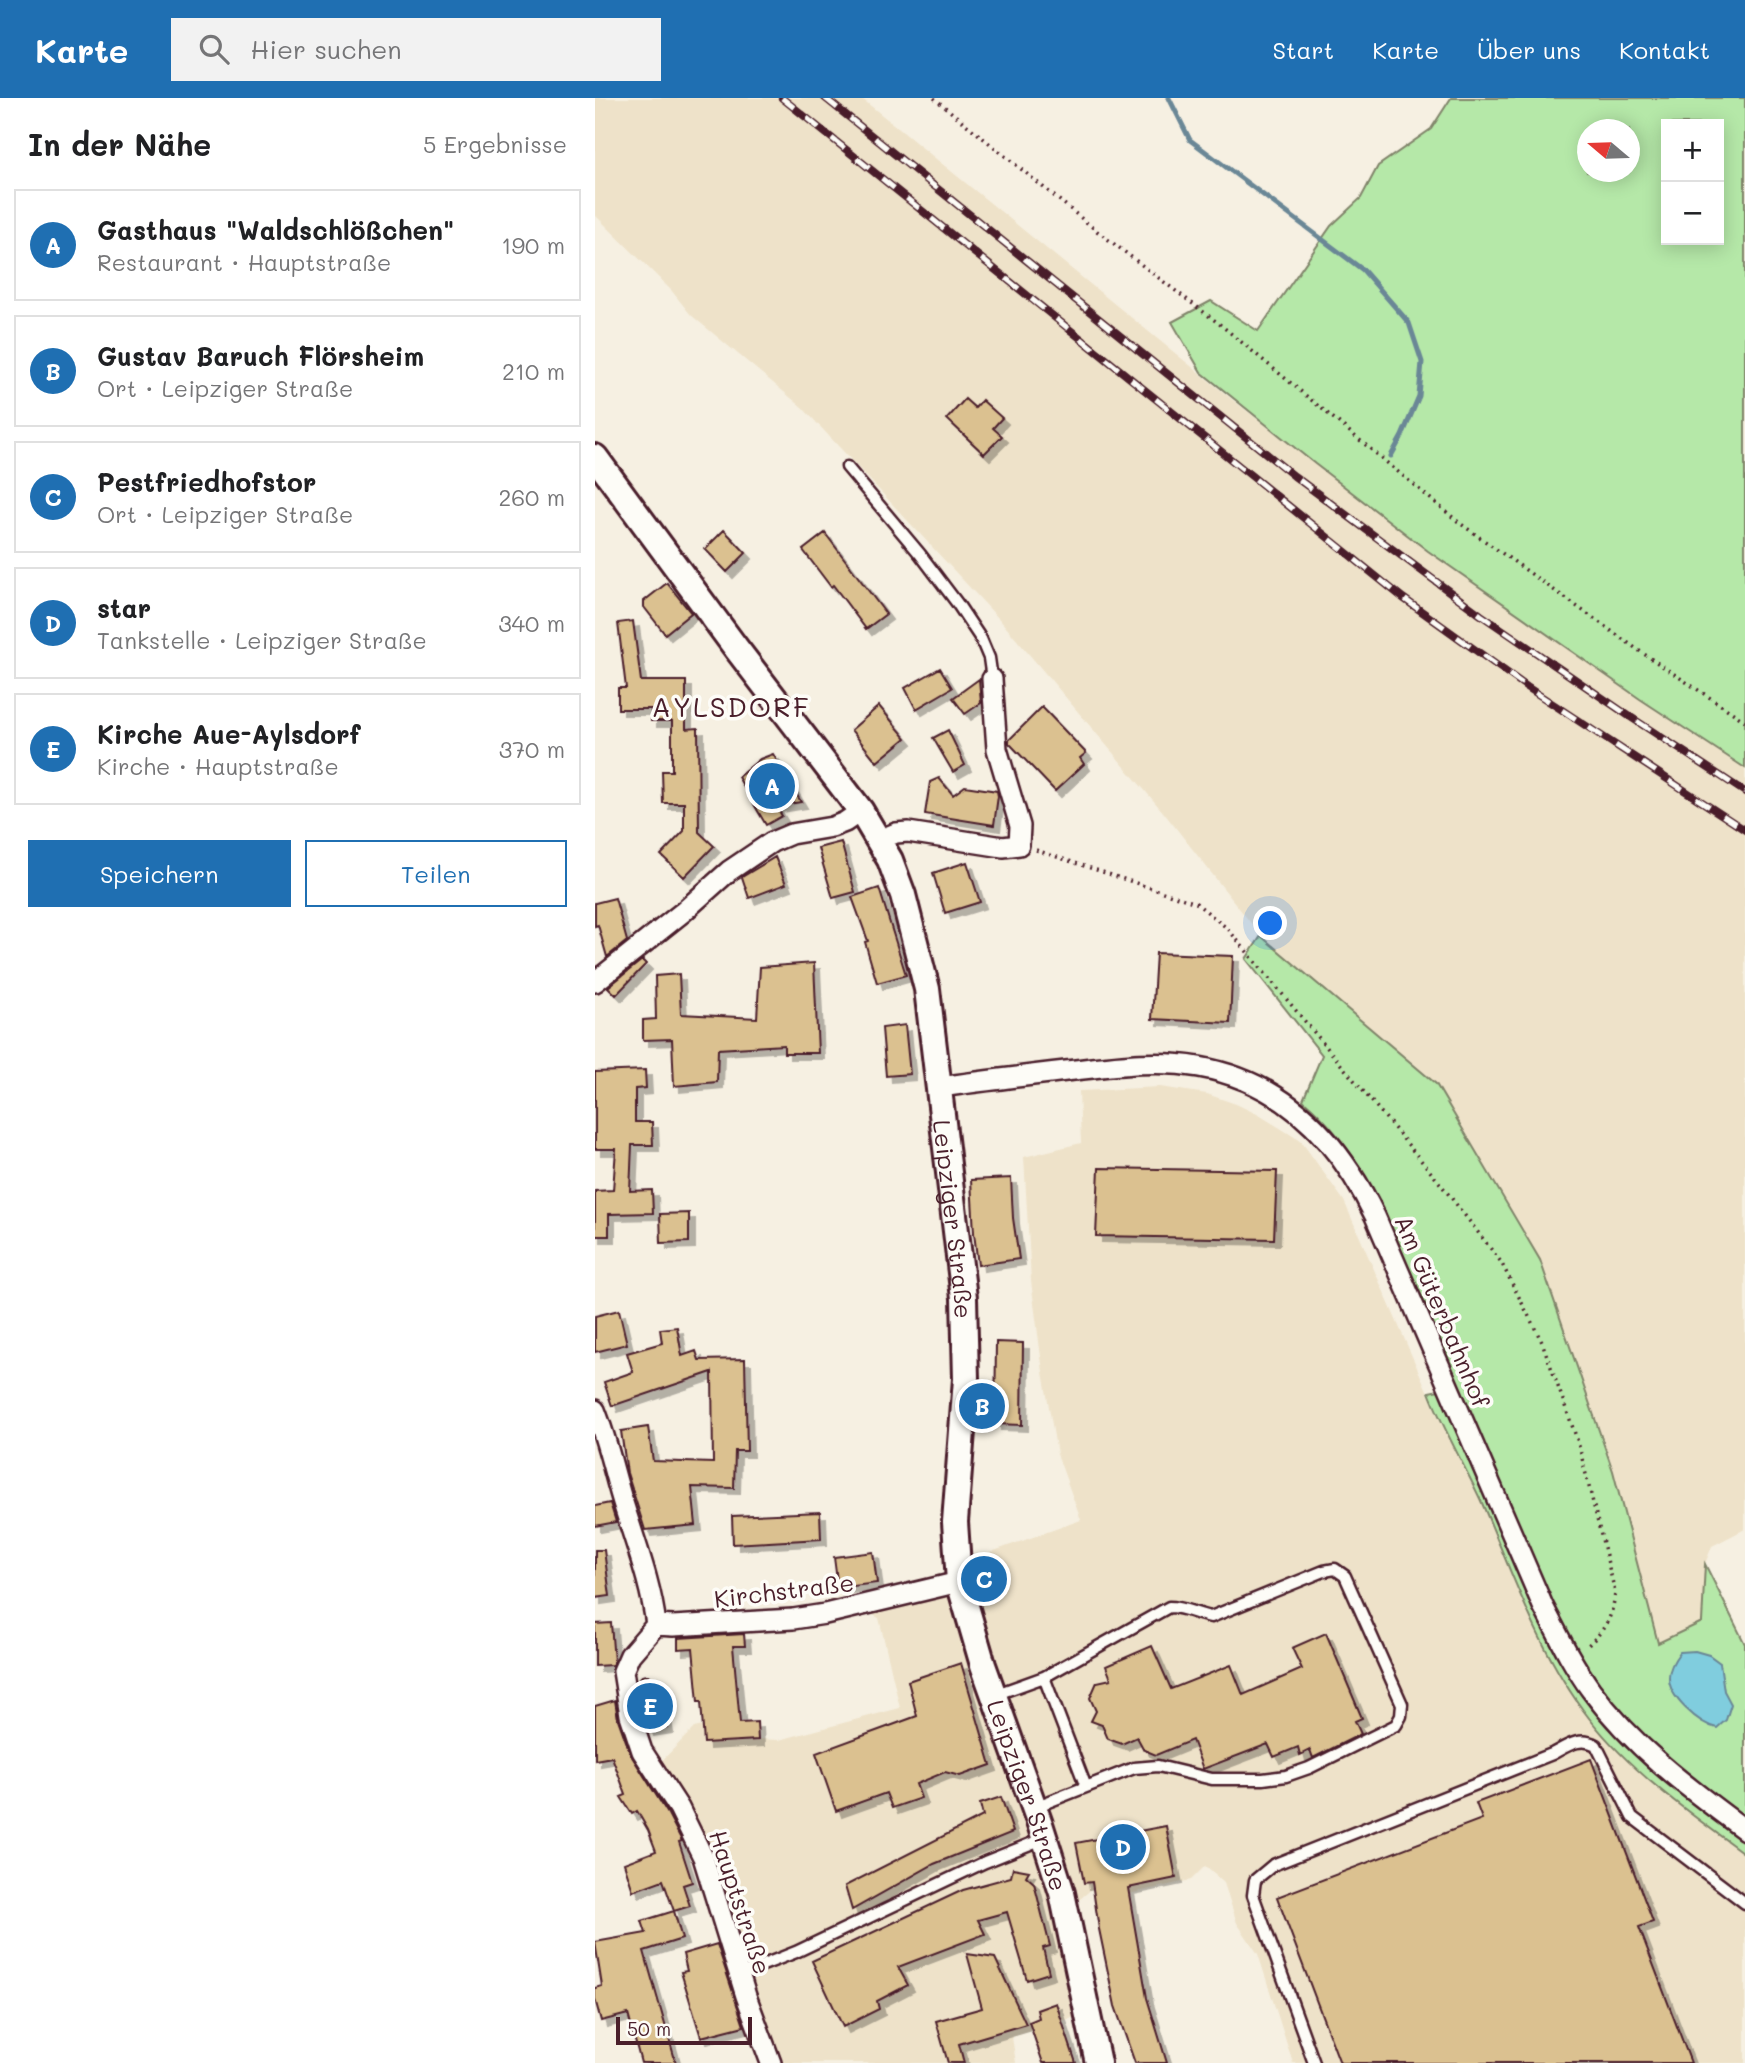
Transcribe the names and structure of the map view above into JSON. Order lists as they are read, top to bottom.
{
  "streets": {
    "street": [
      "Leipziger Straße",
      "Am Güterbahnhof",
      "Kirchstraße",
      "Hauptstraße"
    ]
  },
  "crossings": [
    ["Leipziger Straße", "Am Güterbahnhof"],
    ["Leipziger Straße", "Kirchstraße"],
    ["Kirchstraße", "Hauptstraße"]
  ],
  "districts": ["AYLSDORF"],
  "scale_bar": "50 m",
  "north": "left",
  "page": {
    "header": "Karte",
    "search": "Hier suchen",
    "nav": [
      "Start",
      "Karte",
      "Über uns",
      "Kontakt"
    ],
    "heading": ["In der Nähe", "5 Ergebnisse"],
    "map_buttons": ["+", "−"],
    "list": [
      {
        "mark": "A",
        "name": "Gasthaus \"Waldschlößchen\"",
        "note": "Restaurant · Hauptstraße",
        "value": "190 m"
      },
      {
        "mark": "B",
        "name": "Gustav Baruch Flörsheim",
        "note": "Ort · Leipziger Straße",
        "value": "210 m"
      },
      {
        "mark": "C",
        "name": "Pestfriedhofstor",
        "note": "Ort · Leipziger Straße",
        "value": "260 m"
      },
      {
        "mark": "D",
        "name": "star",
        "note": "Tankstelle · Leipziger Straße",
        "value": "340 m"
      },
      {
        "mark": "E",
        "name": "Kirche Aue-Aylsdorf",
        "note": "Kirche · Hauptstraße",
        "value": "370 m"
      }
    ],
    "pins": [
      "A",
      "B",
      "C",
      "E",
      "D"
    ],
    "buttons": ["Speichern", "Teilen"],
    "scale": "50 m"
  }
}
